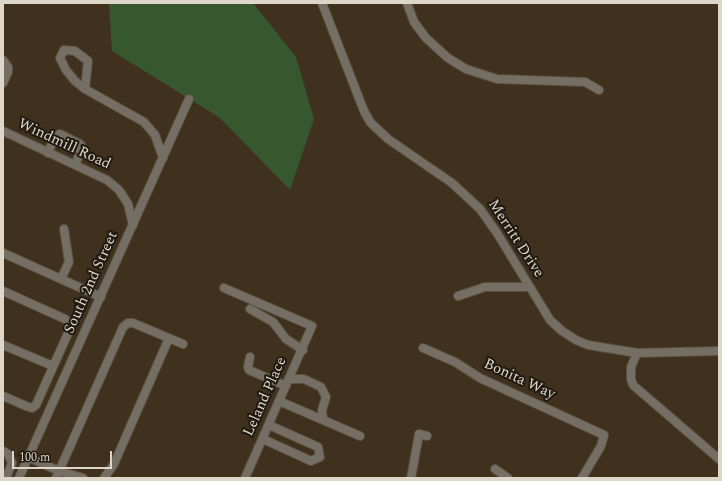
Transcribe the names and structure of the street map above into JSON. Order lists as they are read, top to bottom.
{
  "streets": {
    "street": [
      "Windmill Road",
      "Merritt Drive",
      "South 2nd Street",
      "Bonita Way",
      "Leland Place"
    ]
  },
  "crossings": [
    ["Windmill Road", "South 2nd Street"]
  ],
  "scale_bar": "100 m"
}
